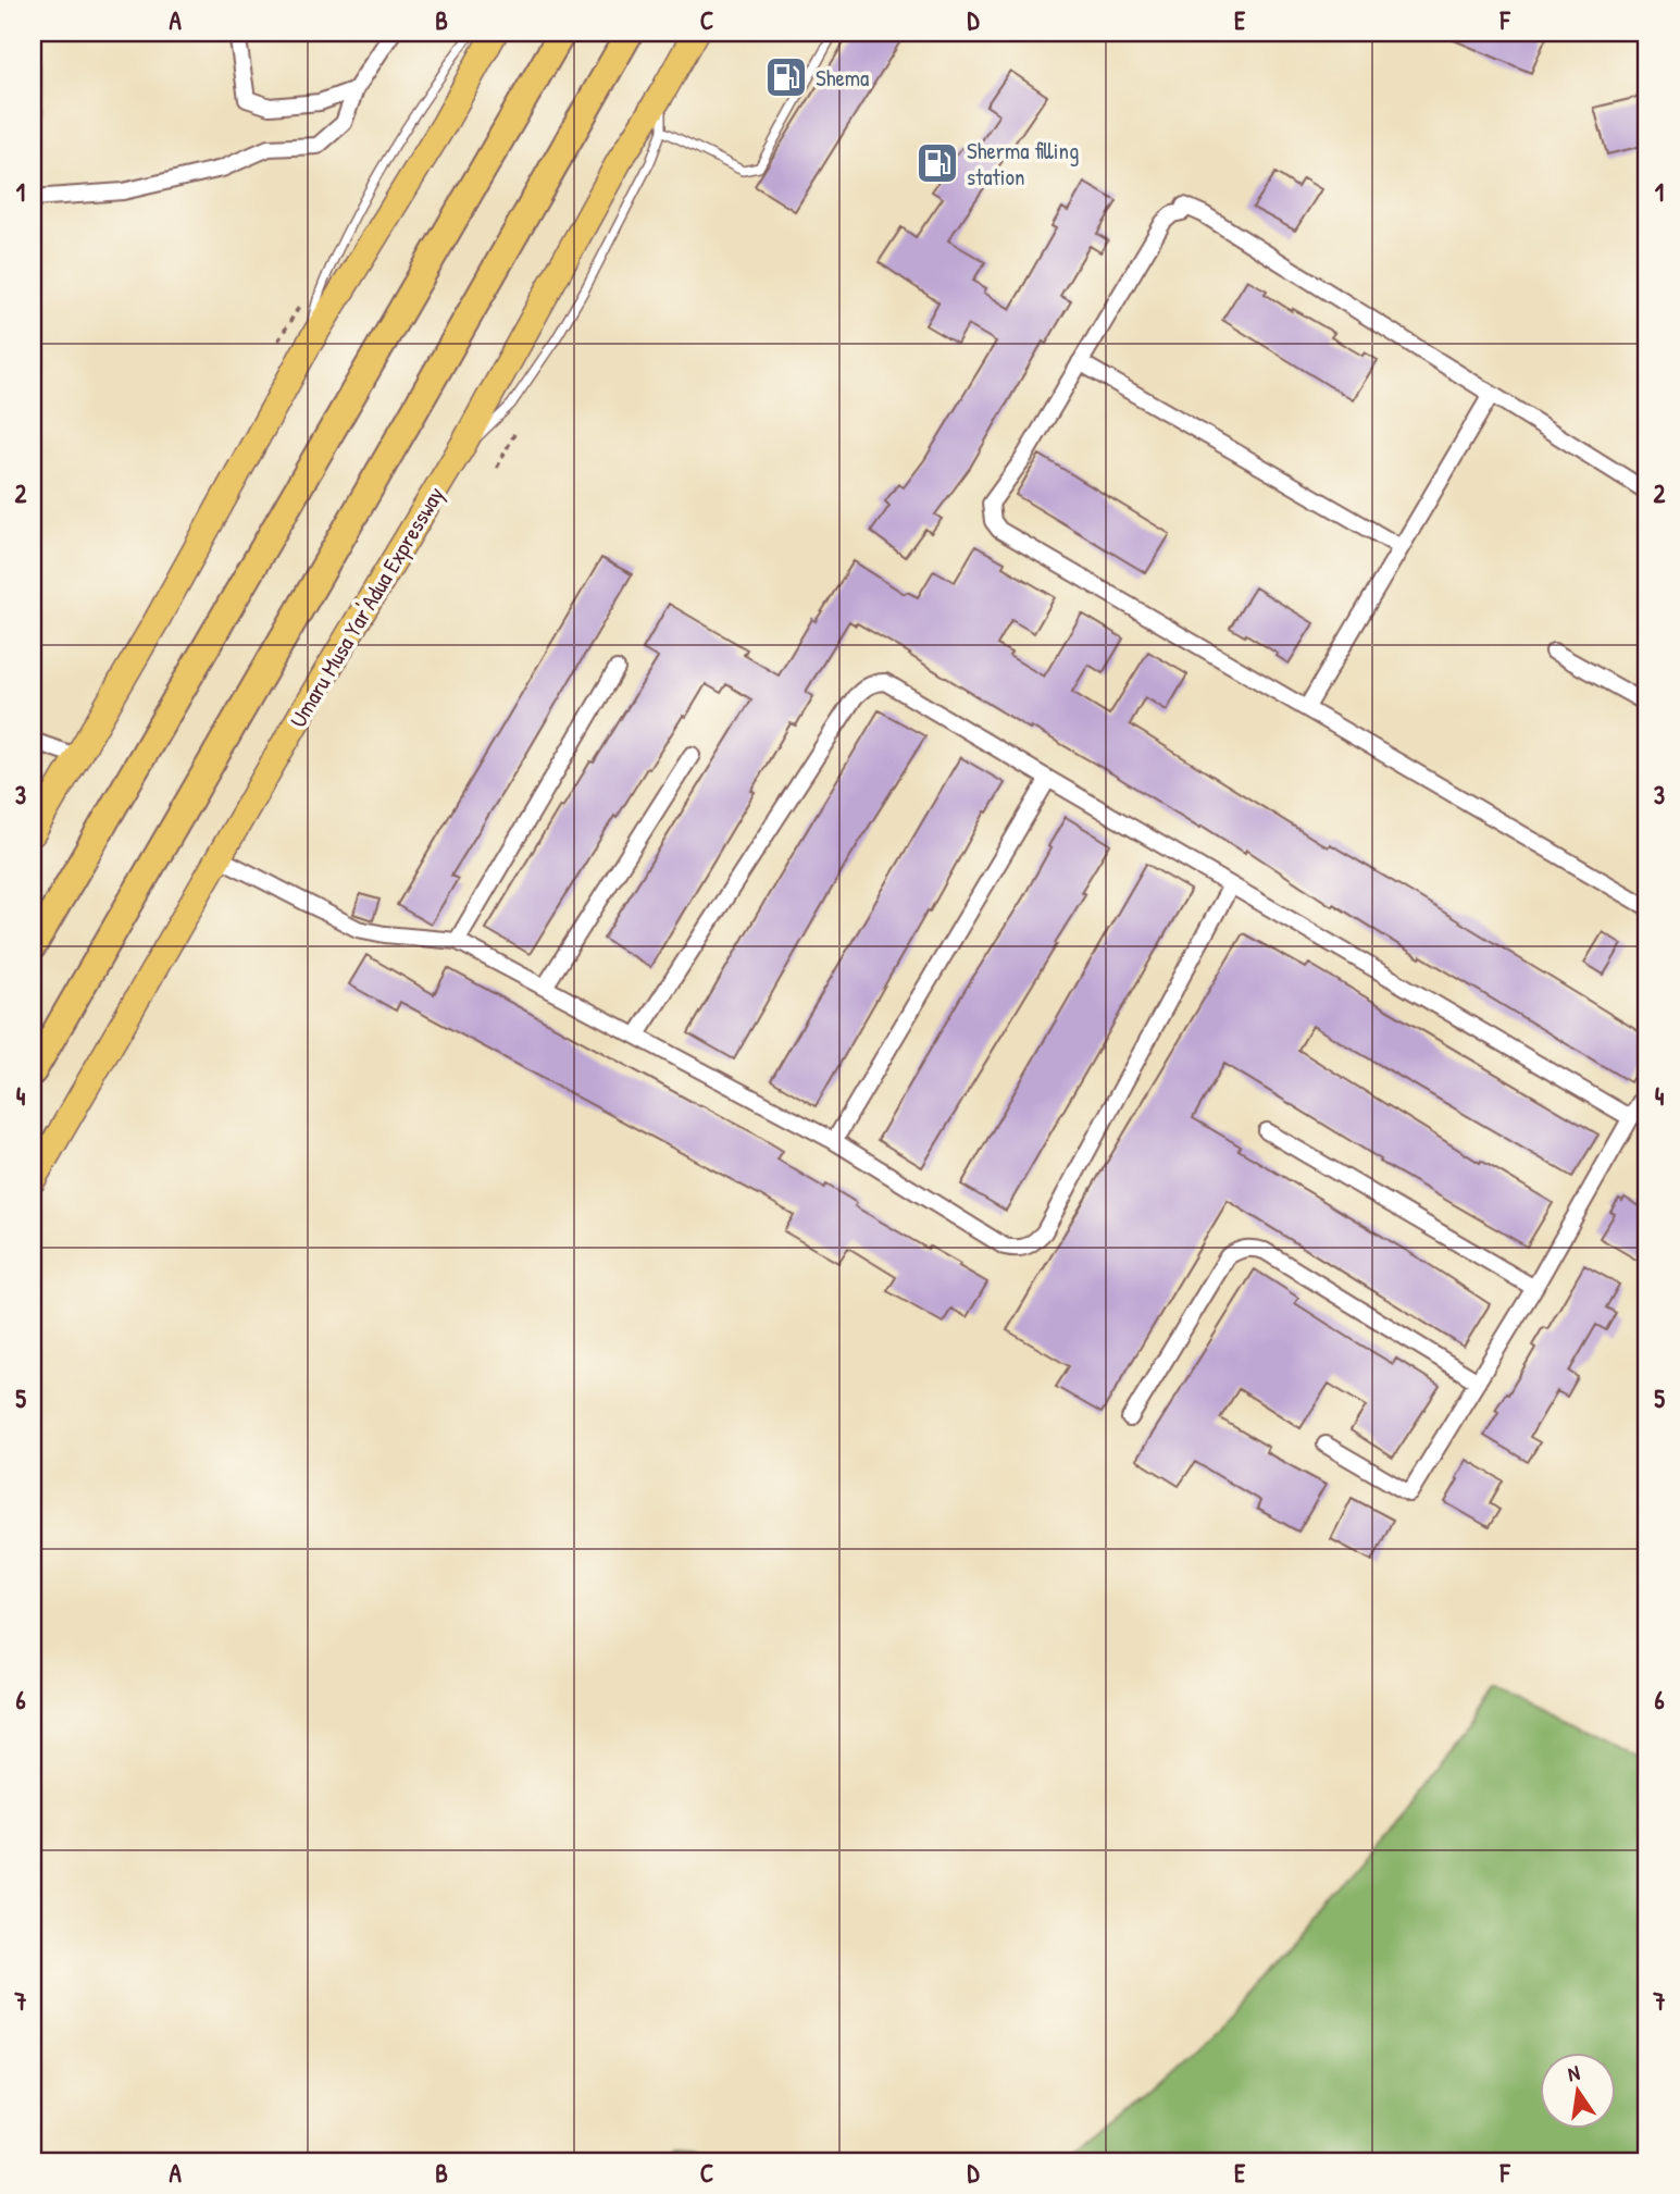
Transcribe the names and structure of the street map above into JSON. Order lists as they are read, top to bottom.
{
  "streets": {
    "highway": ["Umaru Musa Yar'Adua Expressway"]
  },
  "places": {
    "fuel station": ["Shema", "Sherma filling station"]
  },
  "north": "top",
  "grid": {
    "columns": [
      "A",
      "B",
      "C",
      "D",
      "E",
      "F"
    ],
    "rows": [
      "1",
      "2",
      "3",
      "4",
      "5",
      "6",
      "7"
    ]
  }
}
